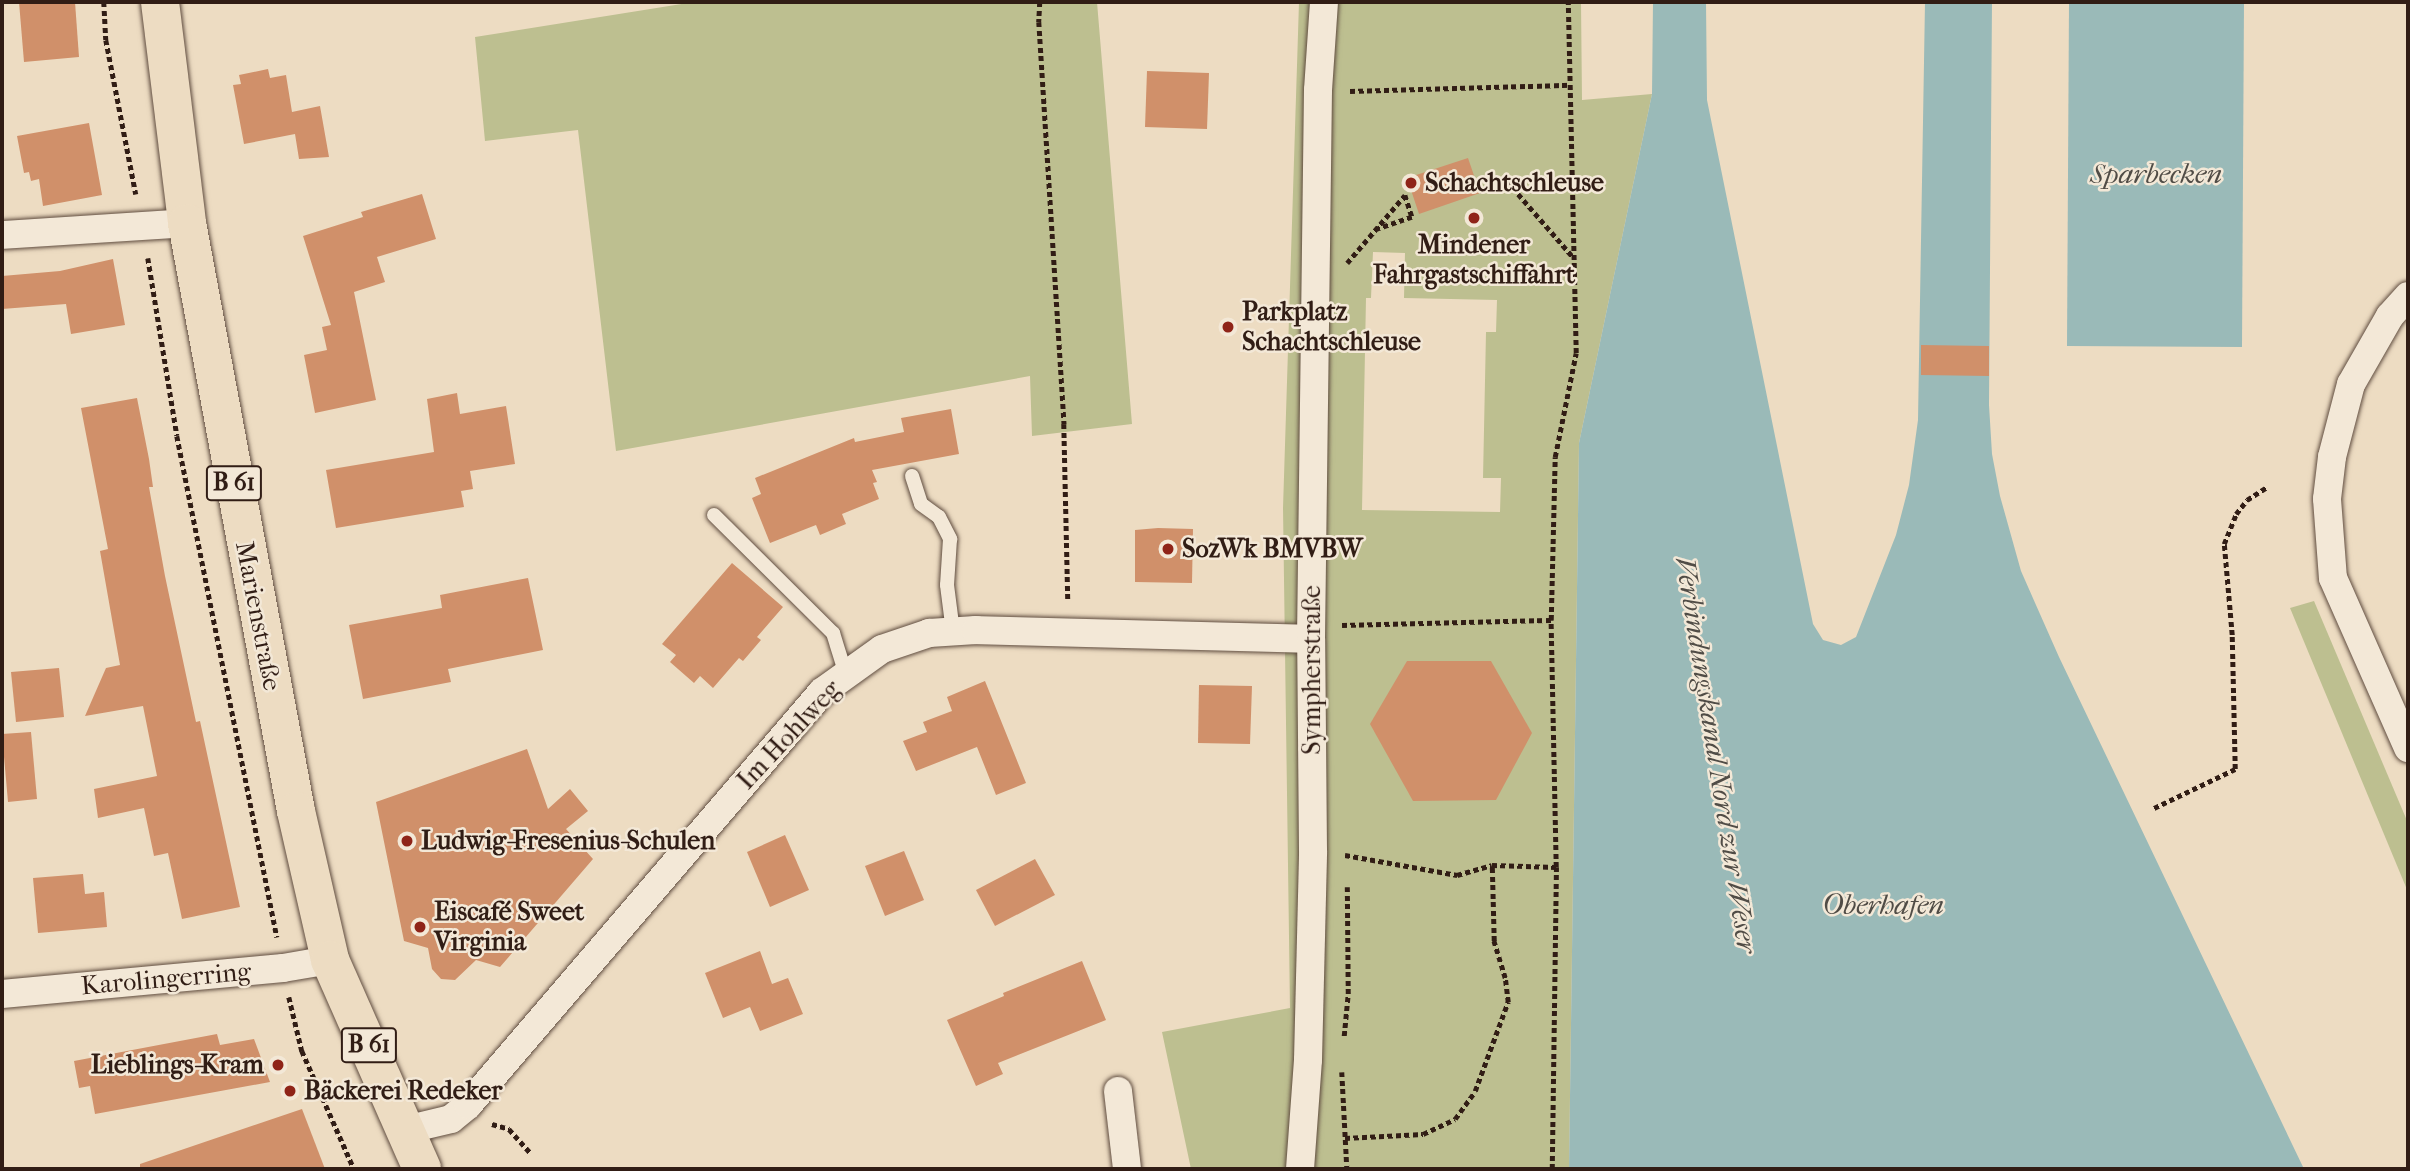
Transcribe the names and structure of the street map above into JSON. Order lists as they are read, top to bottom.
{
  "streets": {
    "main road": ["B 61", "Marienstraße"],
    "street": ["Sympherstraße", "Im Hohlweg", "Karolingerring"]
  },
  "crossings": [
    ["Marienstraße", "Im Hohlweg"],
    ["Marienstraße", "Karolingerring"],
    ["Sympherstraße", "Im Hohlweg"]
  ],
  "water": ["Sparbecken", "Verbindungskanal Nord zur Weser", "Oberhafen"],
  "places": [
    "Schachtschleuse",
    "Mindener Fahrgastschiffahrt",
    "Parkplatz Schachtschleuse",
    "SozWk BMVBW",
    "Ludwig-Fresenius-Schulen",
    "Eiscafé Sweet Virginia",
    "Lieblings-Kram",
    "Bäckerei Redeker"
  ]
}
